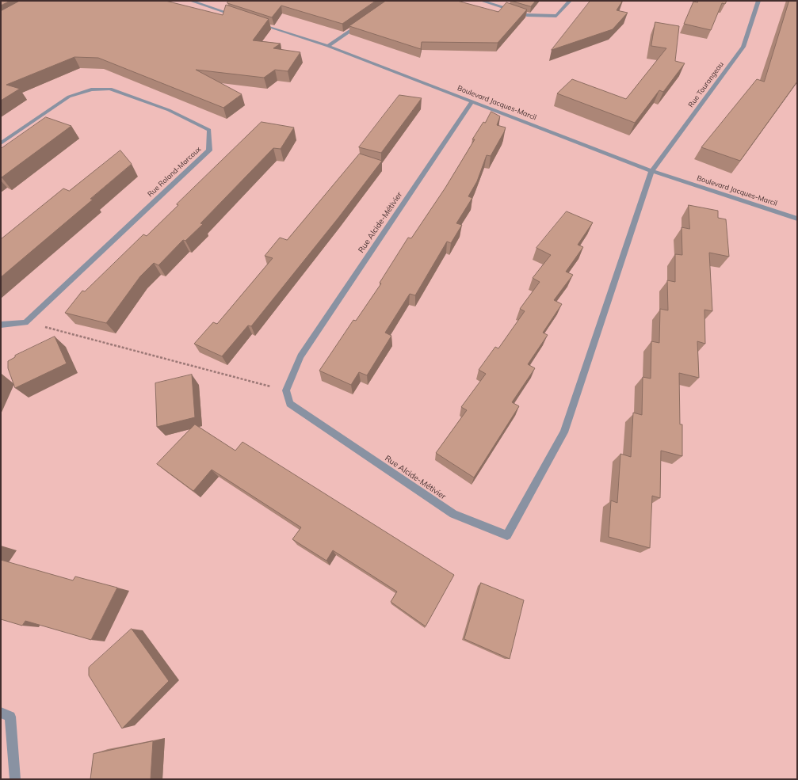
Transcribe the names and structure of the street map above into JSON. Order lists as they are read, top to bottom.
{
  "streets": {
    "street": [
      "Rue Tourangeau",
      "Boulevard Jacques-Marcil",
      "Rue Roland-Marcoux",
      "Rue Alcide-Métivier"
    ]
  },
  "crossings": [
    ["Rue Tourangeau", "Boulevard Jacques-Marcil"],
    ["Rue Tourangeau", "Rue Alcide-Métivier"],
    ["Boulevard Jacques-Marcil", "Rue Alcide-Métivier"]
  ]
}
